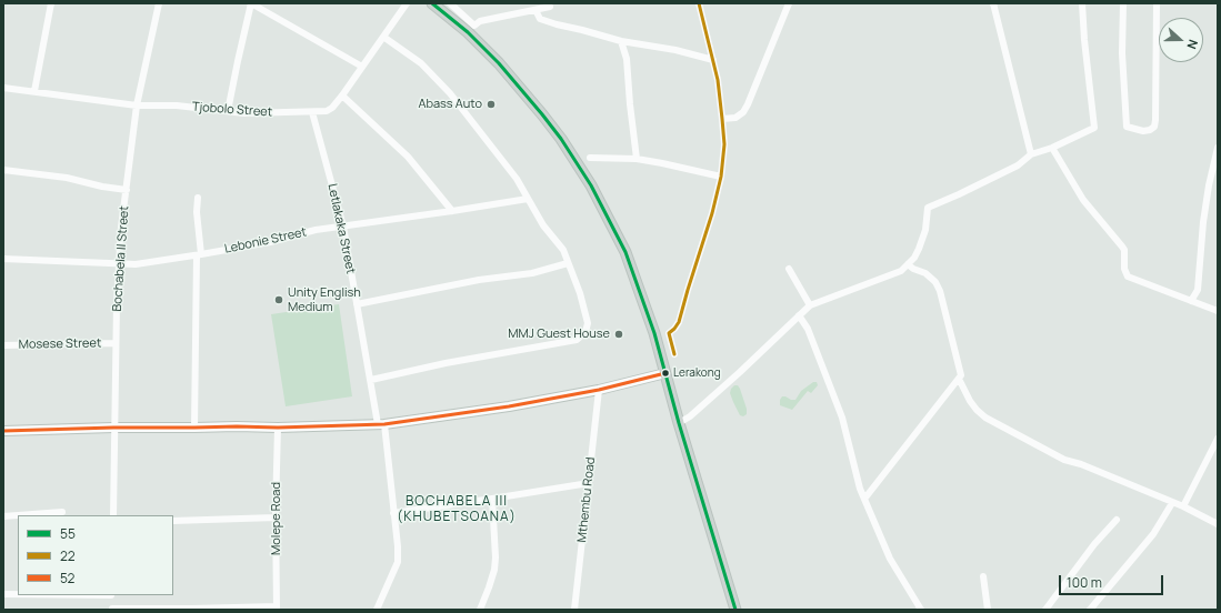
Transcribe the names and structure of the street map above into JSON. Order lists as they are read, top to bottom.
{
  "streets": {
    "street": [
      "Tjobolo Street",
      "Letlakaka Street",
      "Lebonie Street",
      "Bochabela II Street",
      "Mosese Street",
      "Mthembu Road",
      "Molepe Road"
    ]
  },
  "crossings": [
    ["Tjobolo Street", "Letlakaka Street"],
    ["Tjobolo Street", "Bochabela II Street"],
    ["Letlakaka Street", "Lebonie Street"],
    ["Lebonie Street", "Bochabela II Street"],
    ["Bochabela II Street", "Mosese Street"]
  ],
  "districts": ["BOCHABELA III (KHUBETSOANA)"],
  "places": [
    "Abass Auto",
    "Unity English Medium",
    "MMJ Guest House",
    "Lerakong"
  ],
  "lines": ["transit line 55", "transit line 22", "transit line 52"],
  "legend": ["55", "22", "52"],
  "scale_bar": "100 m",
  "north": "right"
}
